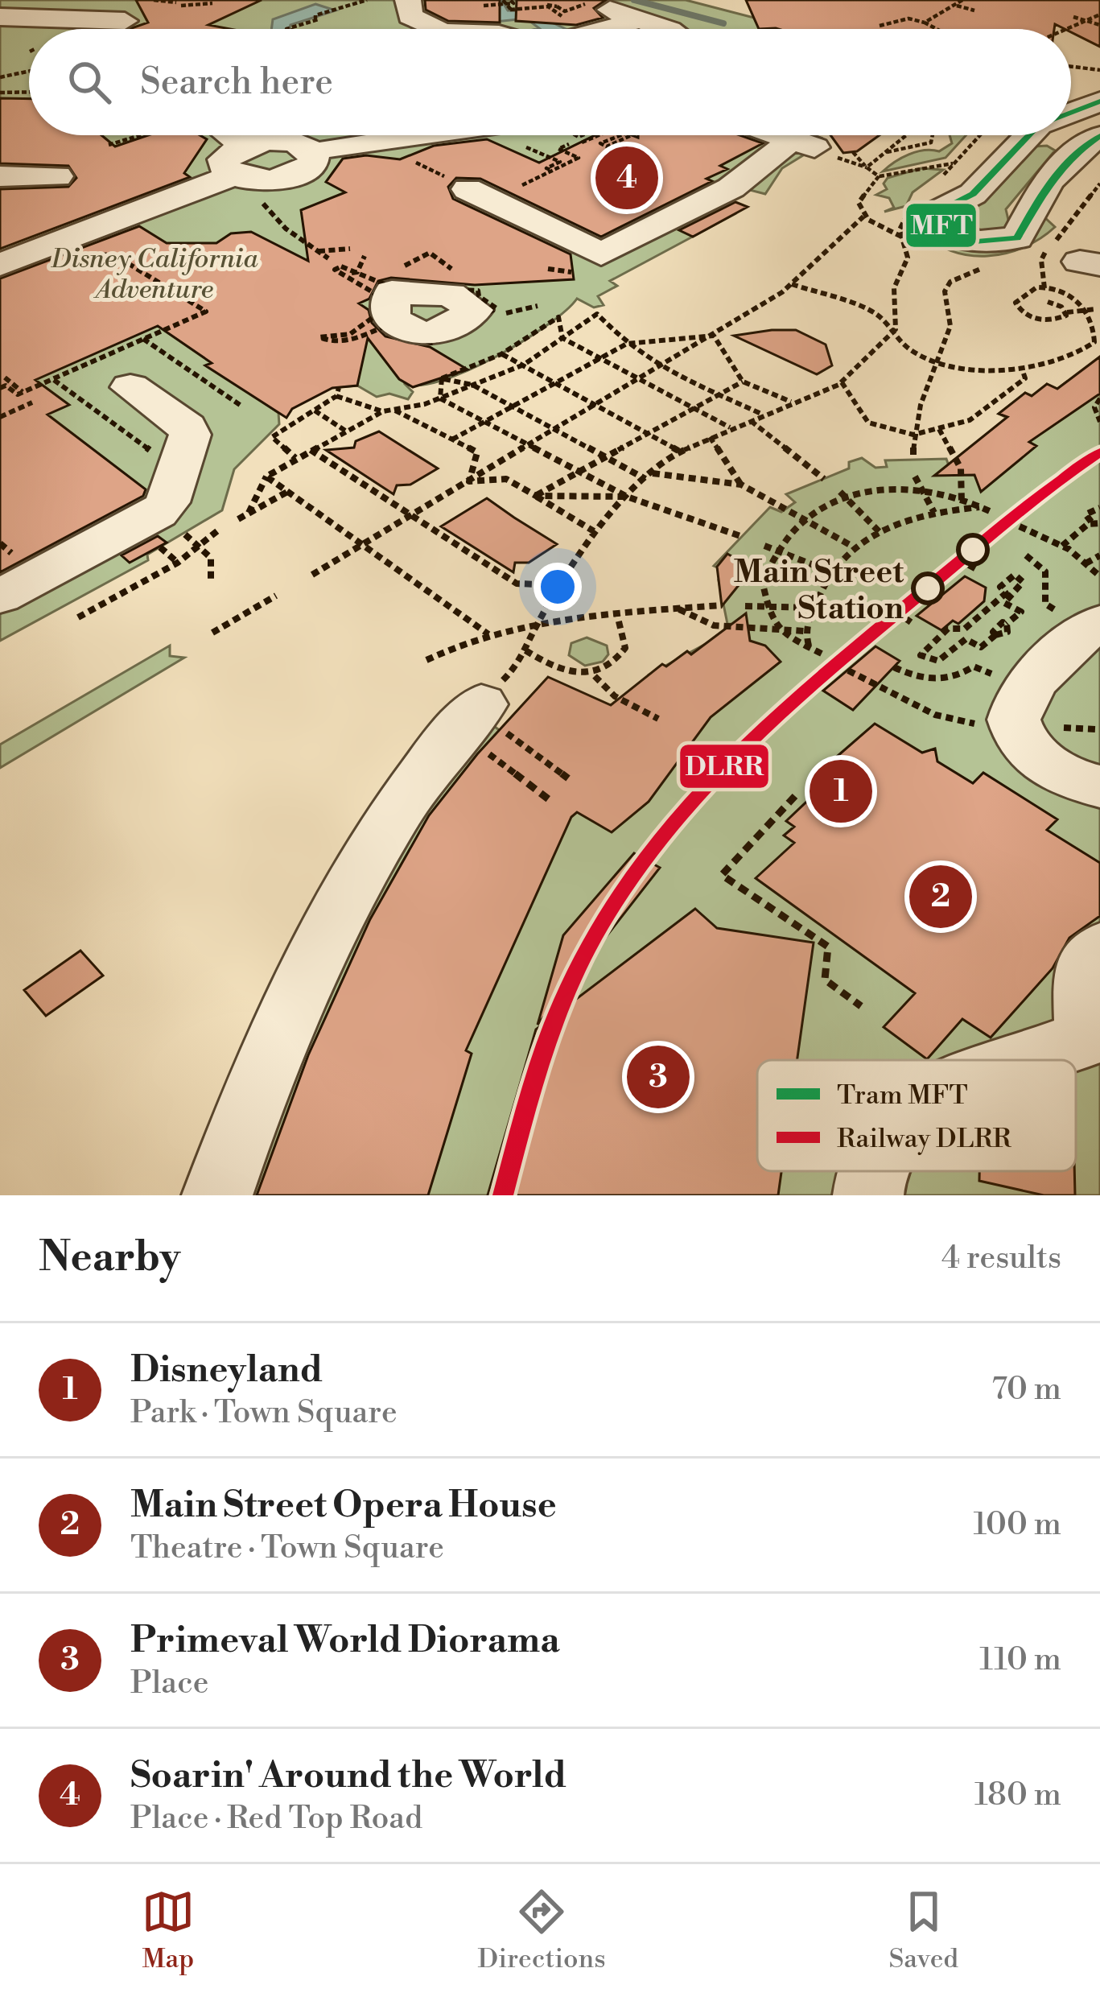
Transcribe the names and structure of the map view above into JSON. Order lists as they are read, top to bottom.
{
  "parks": ["Disney California Adventure"],
  "places": ["Main Street Station"],
  "lines": ["tram line MFT", "rail line DLRR"],
  "legend": ["Tram MFT", "Railway DLRR"],
  "page": {
    "search": "Search here",
    "pins": [
      "4",
      "1",
      "2",
      "3"
    ],
    "heading": ["Nearby", "4 results"],
    "list": [
      {
        "mark": "1",
        "name": "Disneyland",
        "note": "Park · Town Square",
        "value": "70 m"
      },
      {
        "mark": "2",
        "name": "Main Street Opera House",
        "note": "Theatre · Town Square",
        "value": "100 m"
      },
      {
        "mark": "3",
        "name": "Primeval World Diorama",
        "note": "Place",
        "value": "110 m"
      },
      {
        "mark": "4",
        "name": "Soarin' Around the World",
        "note": "Place · Red Top Road",
        "value": "180 m"
      }
    ],
    "nav": ["Map", "Directions", "Saved"]
  }
}
